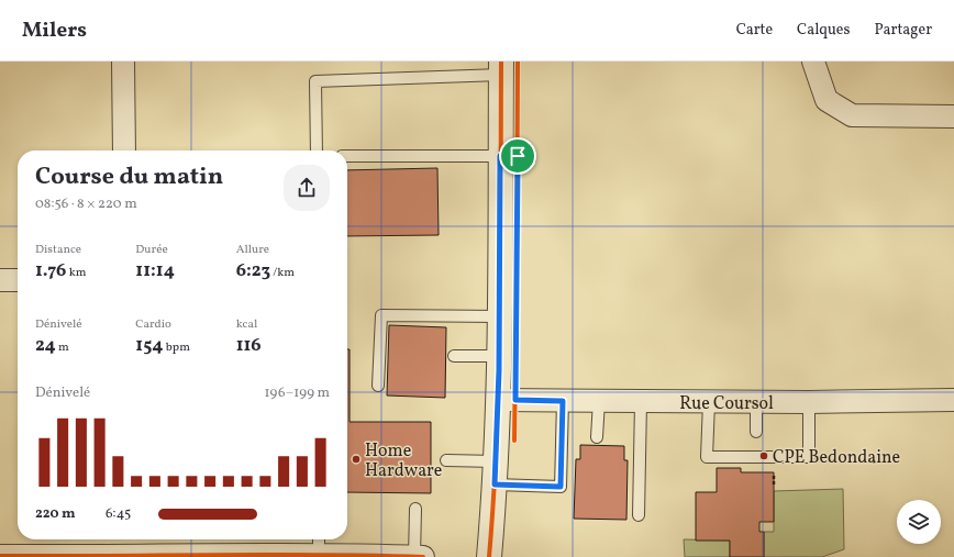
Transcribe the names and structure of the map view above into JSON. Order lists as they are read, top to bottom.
{
  "streets": {
    "street": ["Rue Coursol"]
  },
  "places": ["CPE Bedondaine", "Home Hardware"],
  "page": {
    "header": "Milers",
    "nav": ["Carte", "Calques", "Partager"],
    "heading": ["Course du matin", "08:56 · 8 × 220 m"],
    "stats": [
      ["Distance", "1.76 km"],
      ["Durée", "11:14"],
      ["Allure", "6:23 /km"],
      ["Dénivelé", "24 m"],
      ["Cardio", "154 bpm"],
      ["kcal", "116"]
    ],
    "chart": ["Dénivelé", "196–199 m"],
    "list": [
      {
        "name": "220 m",
        "note": "6:45"
      }
    ]
  }
}
